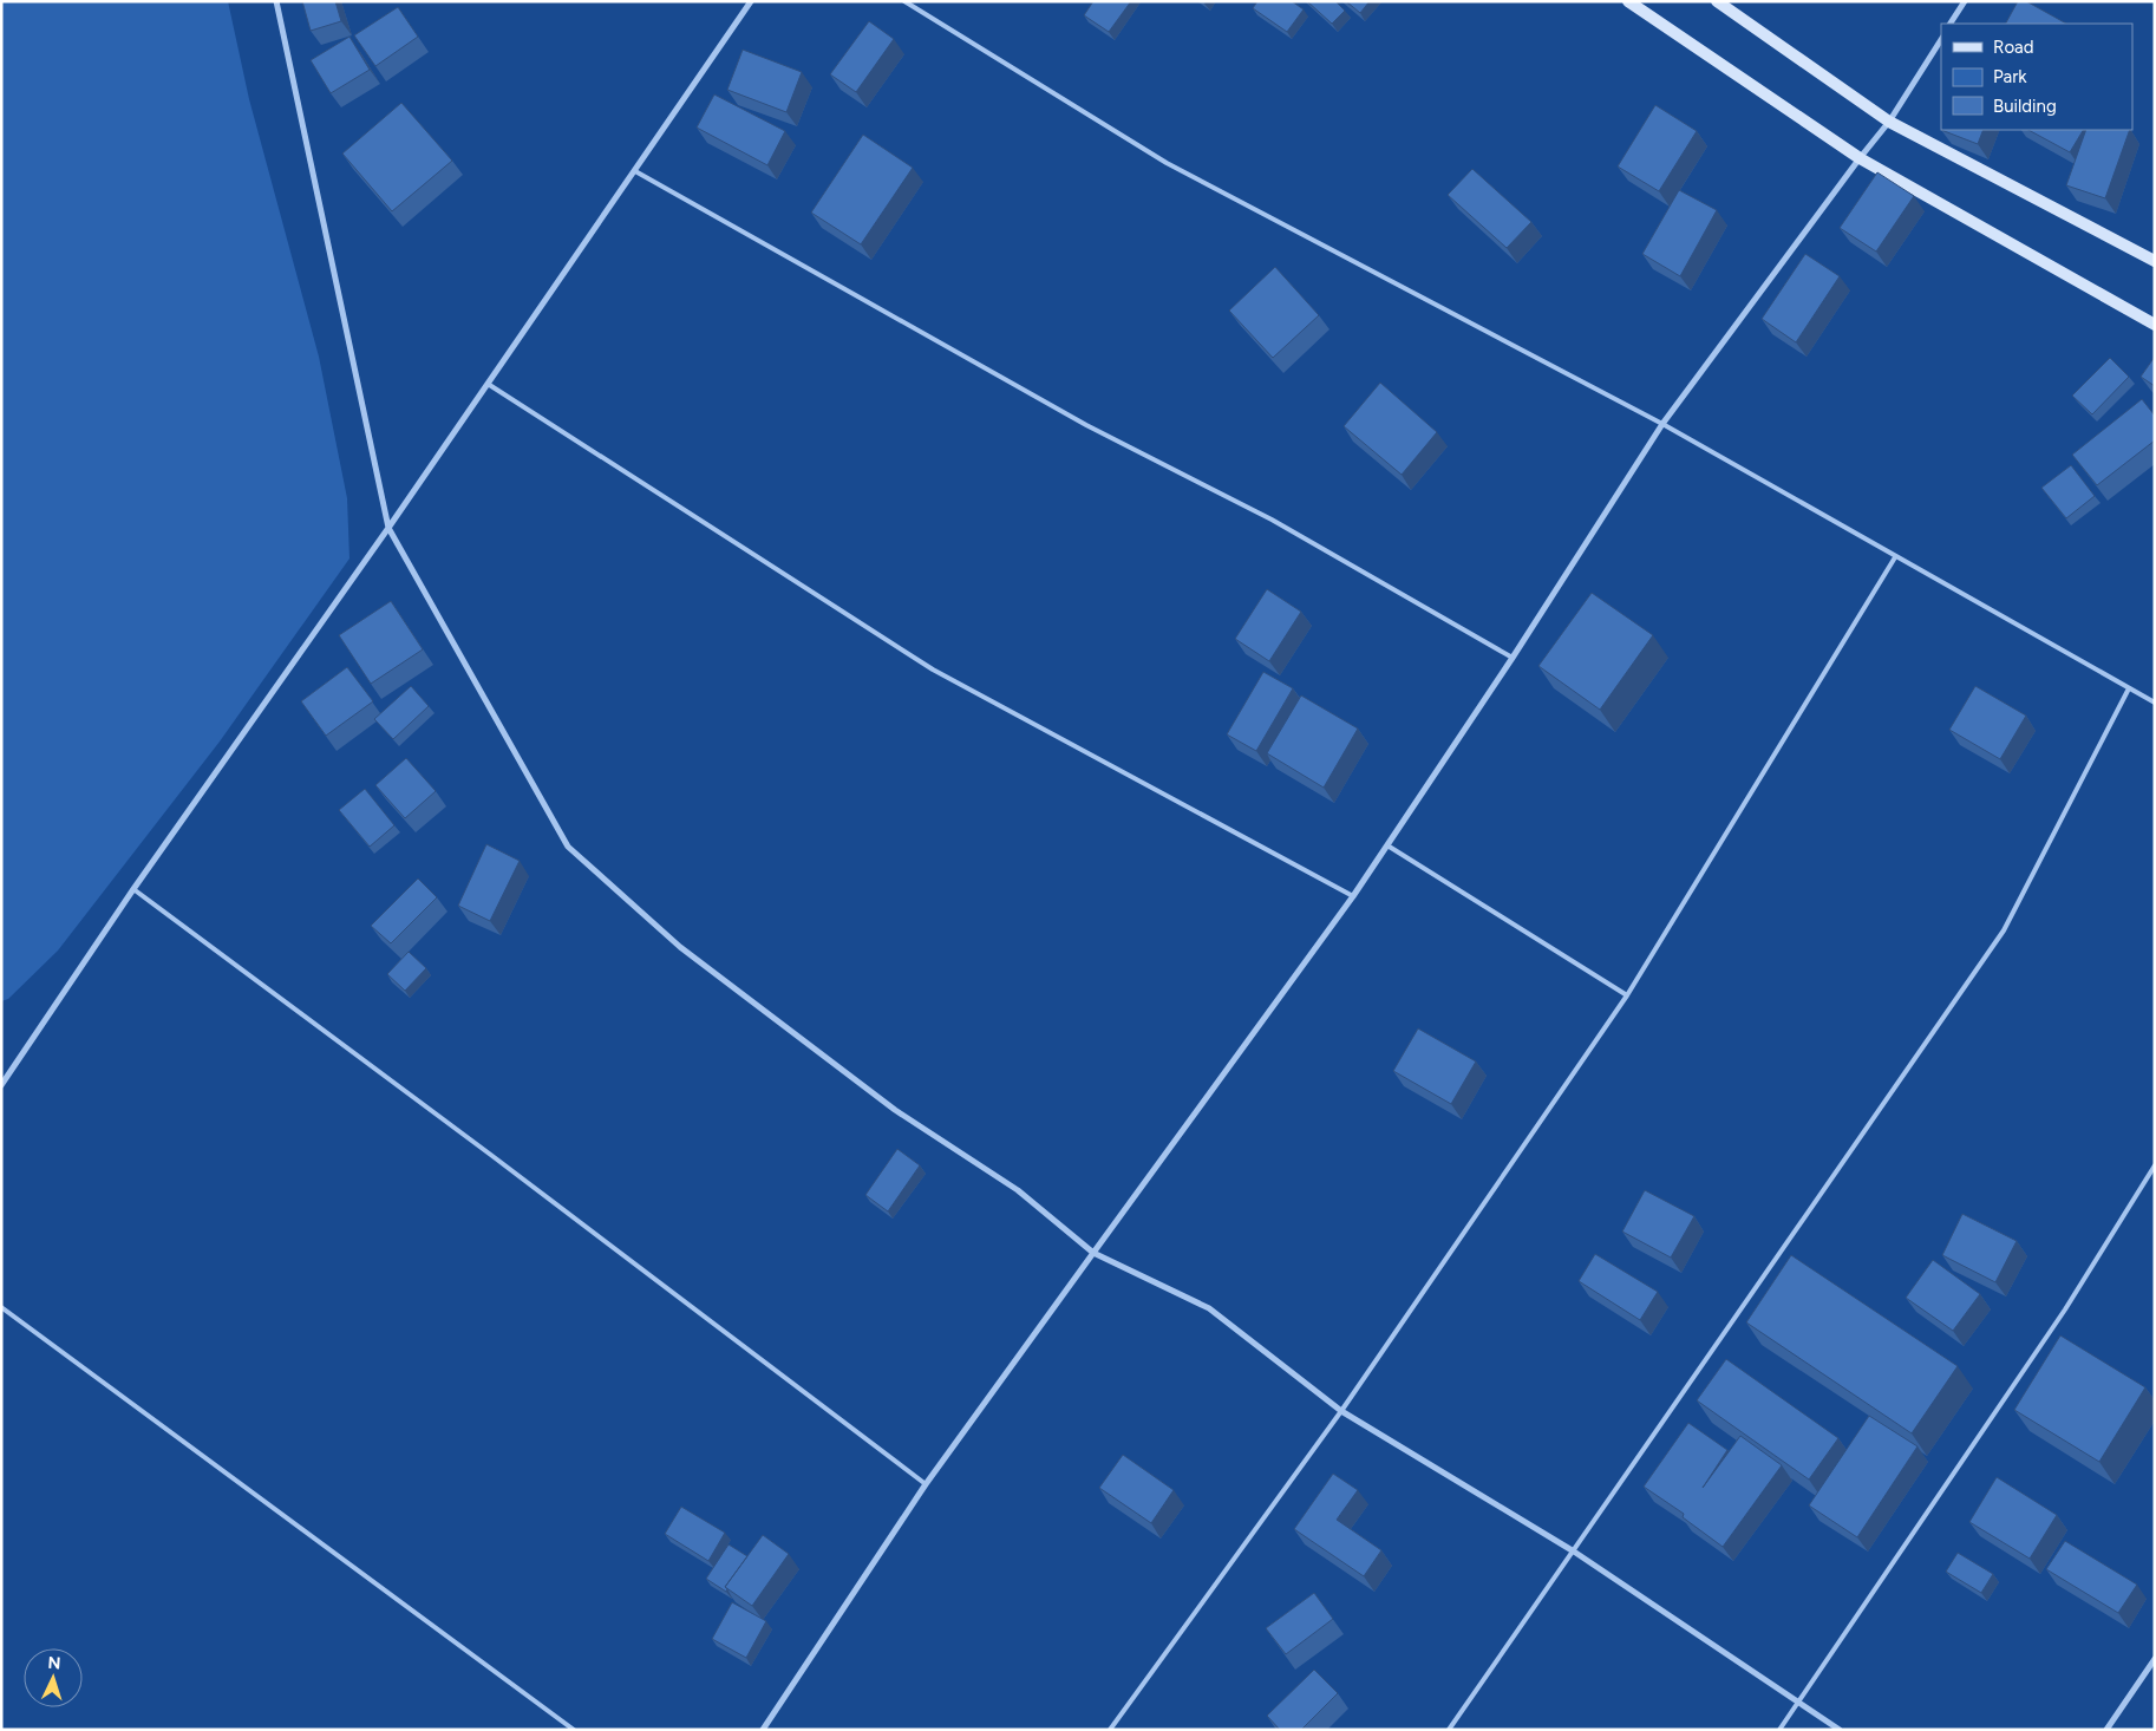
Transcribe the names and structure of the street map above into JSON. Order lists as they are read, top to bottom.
{
  "legend": ["Road", "Park", "Building"],
  "north": "top"
}
